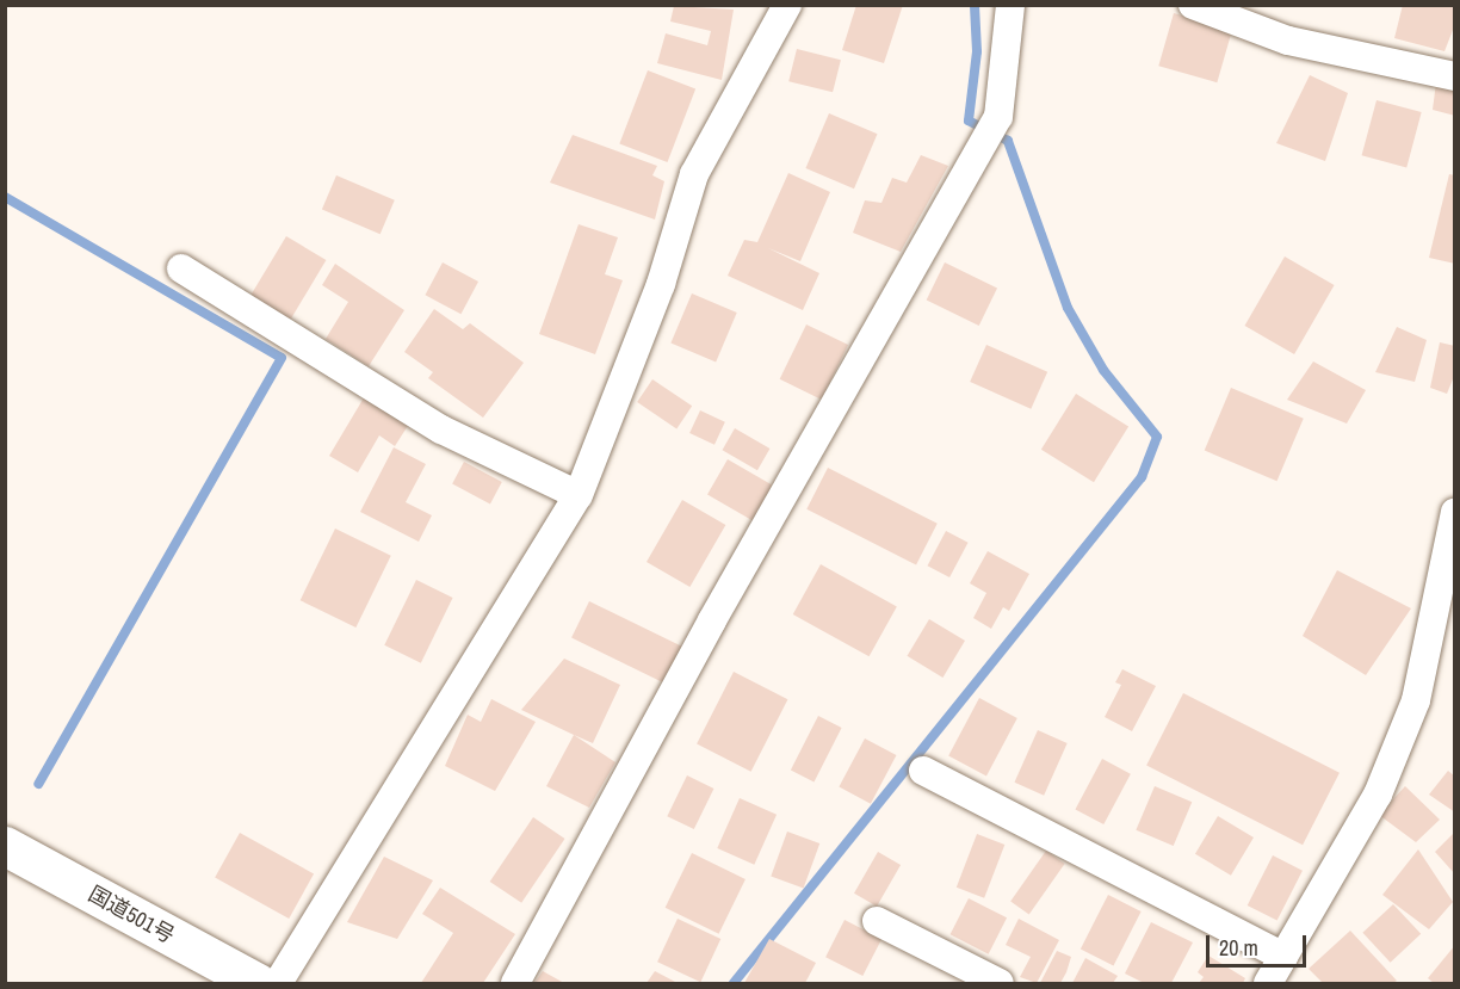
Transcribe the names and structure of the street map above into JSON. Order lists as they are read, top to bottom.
{
  "streets": {
    "highway": ["国道501号"]
  },
  "scale_bar": "20 m"
}
